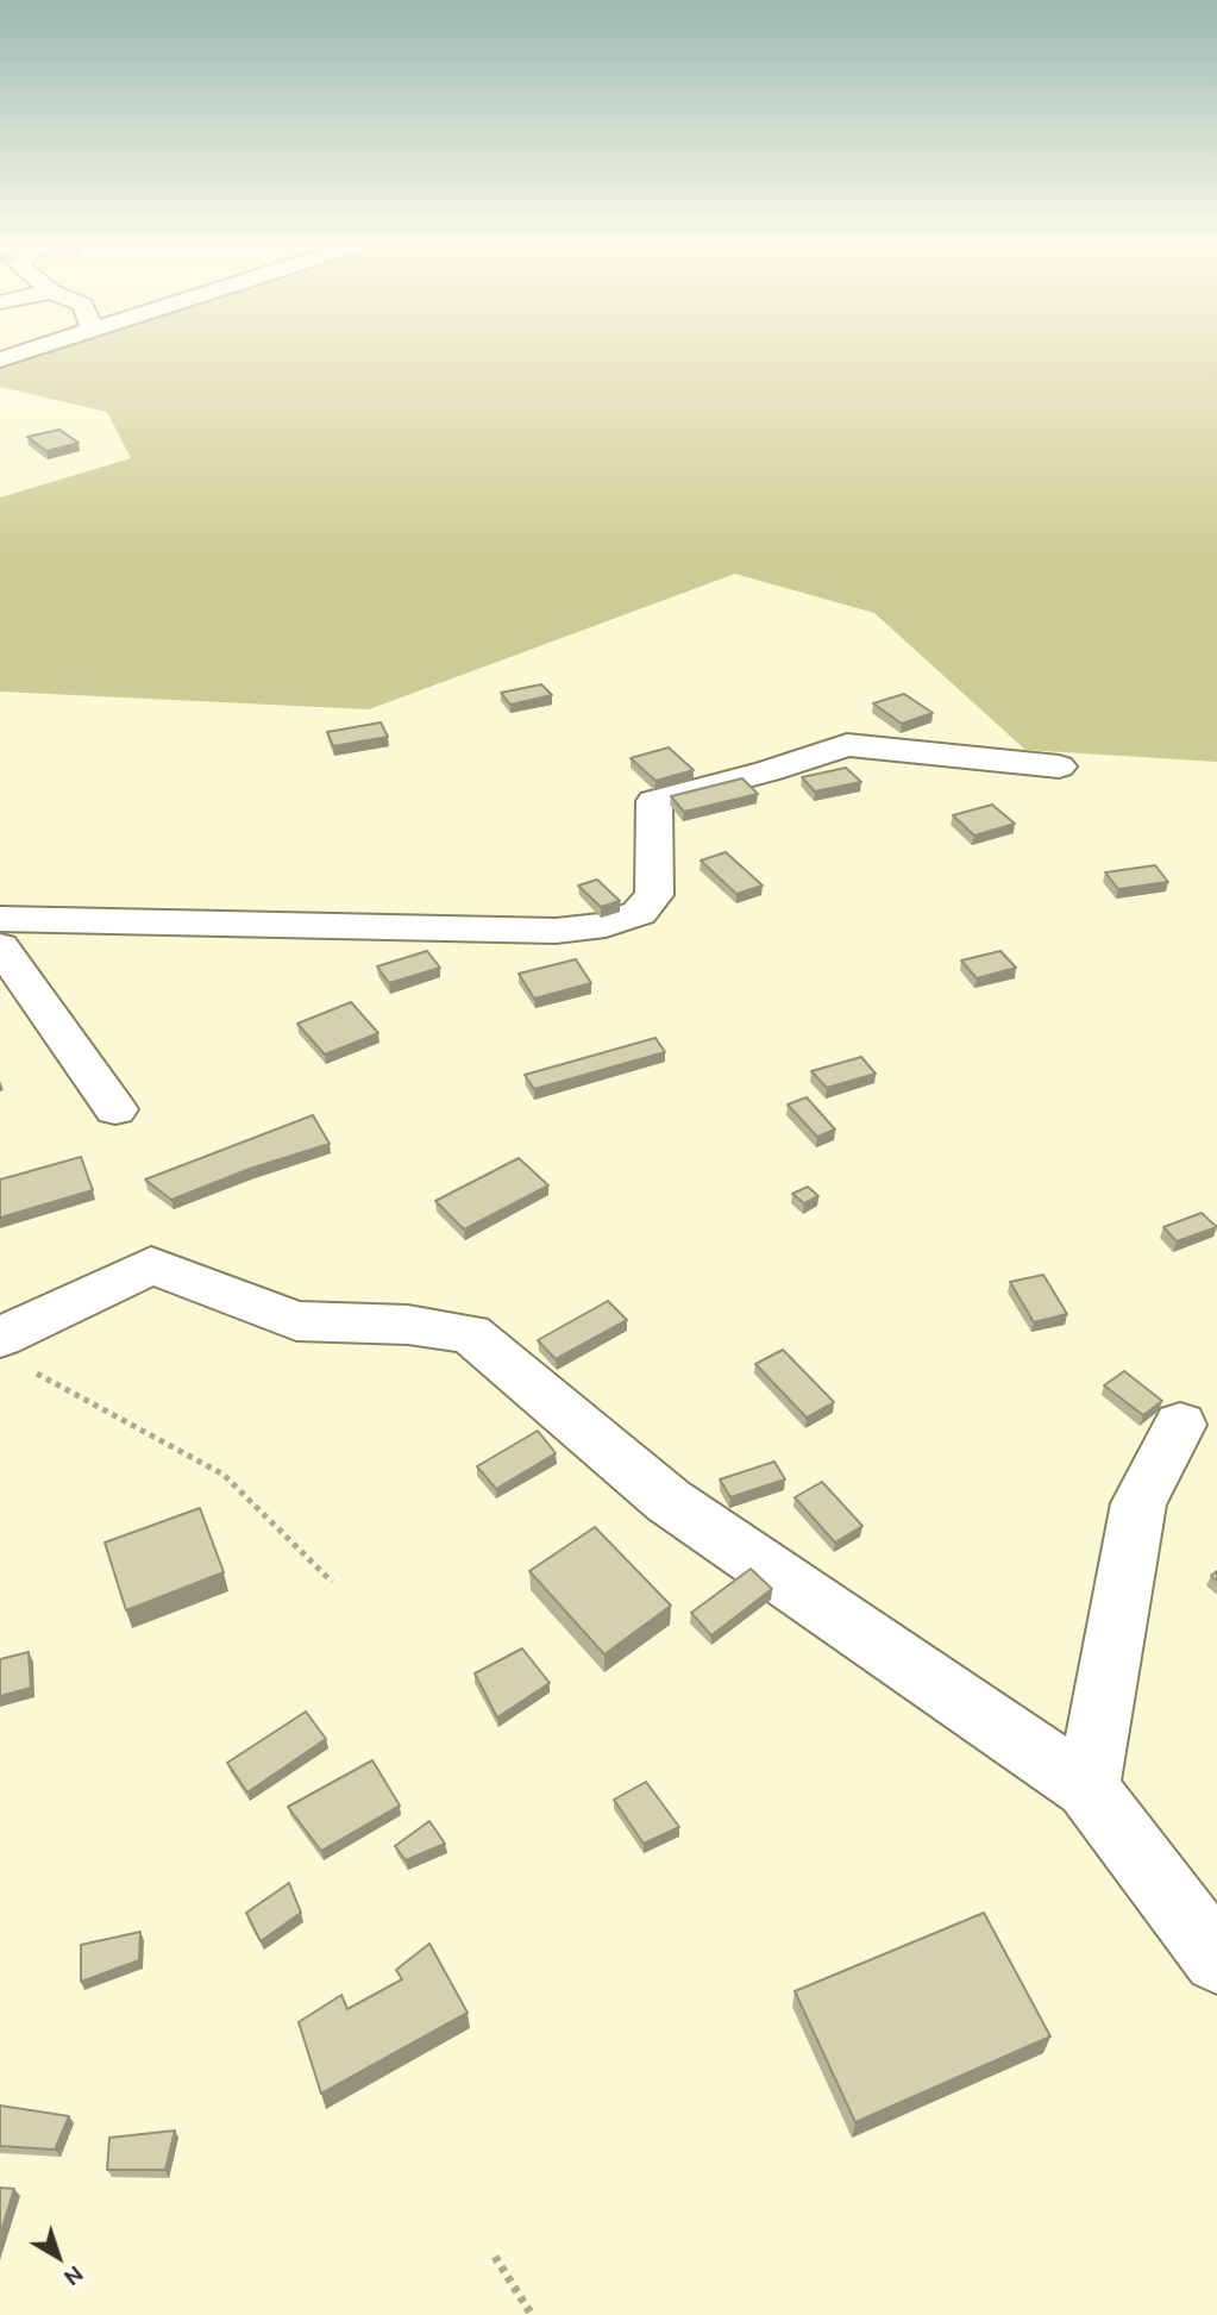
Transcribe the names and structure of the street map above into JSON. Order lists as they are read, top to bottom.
{
  "north": "bottom right"
}
